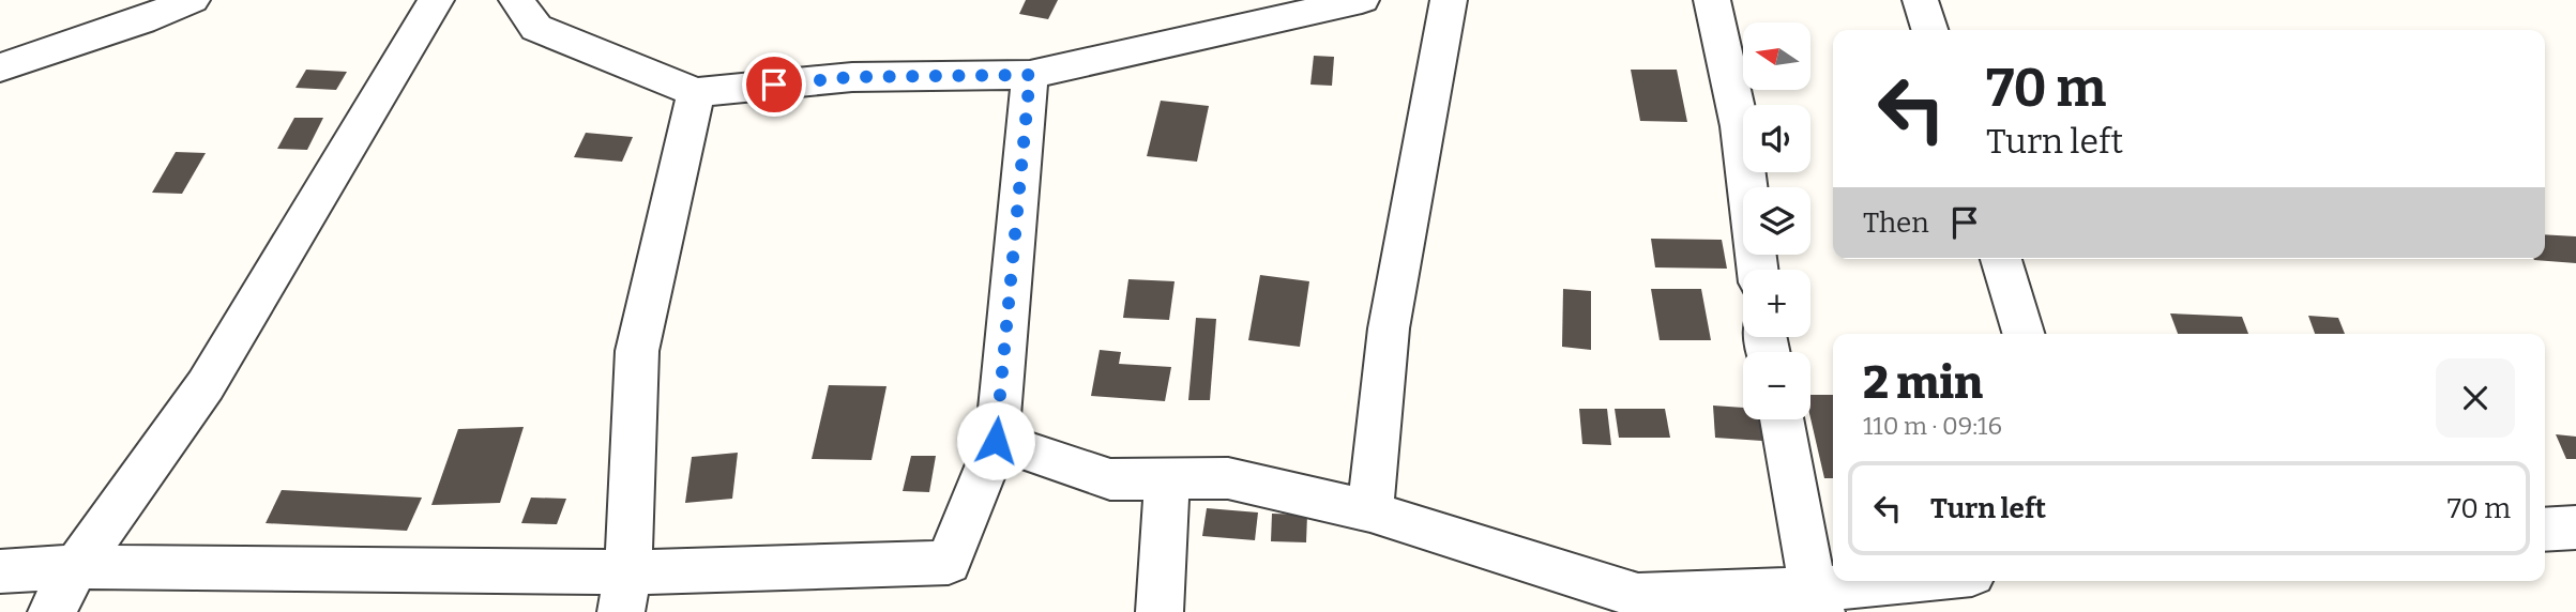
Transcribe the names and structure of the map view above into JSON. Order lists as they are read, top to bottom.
{
  "north": "left",
  "page": {
    "map_buttons": ["+", "−"],
    "turn": ["70 m", "Turn left"],
    "then": "Then",
    "heading": ["2 min", "110 m · 09:16"],
    "list": [
      {
        "name": "Turn left",
        "value": "70 m"
      }
    ]
  }
}
